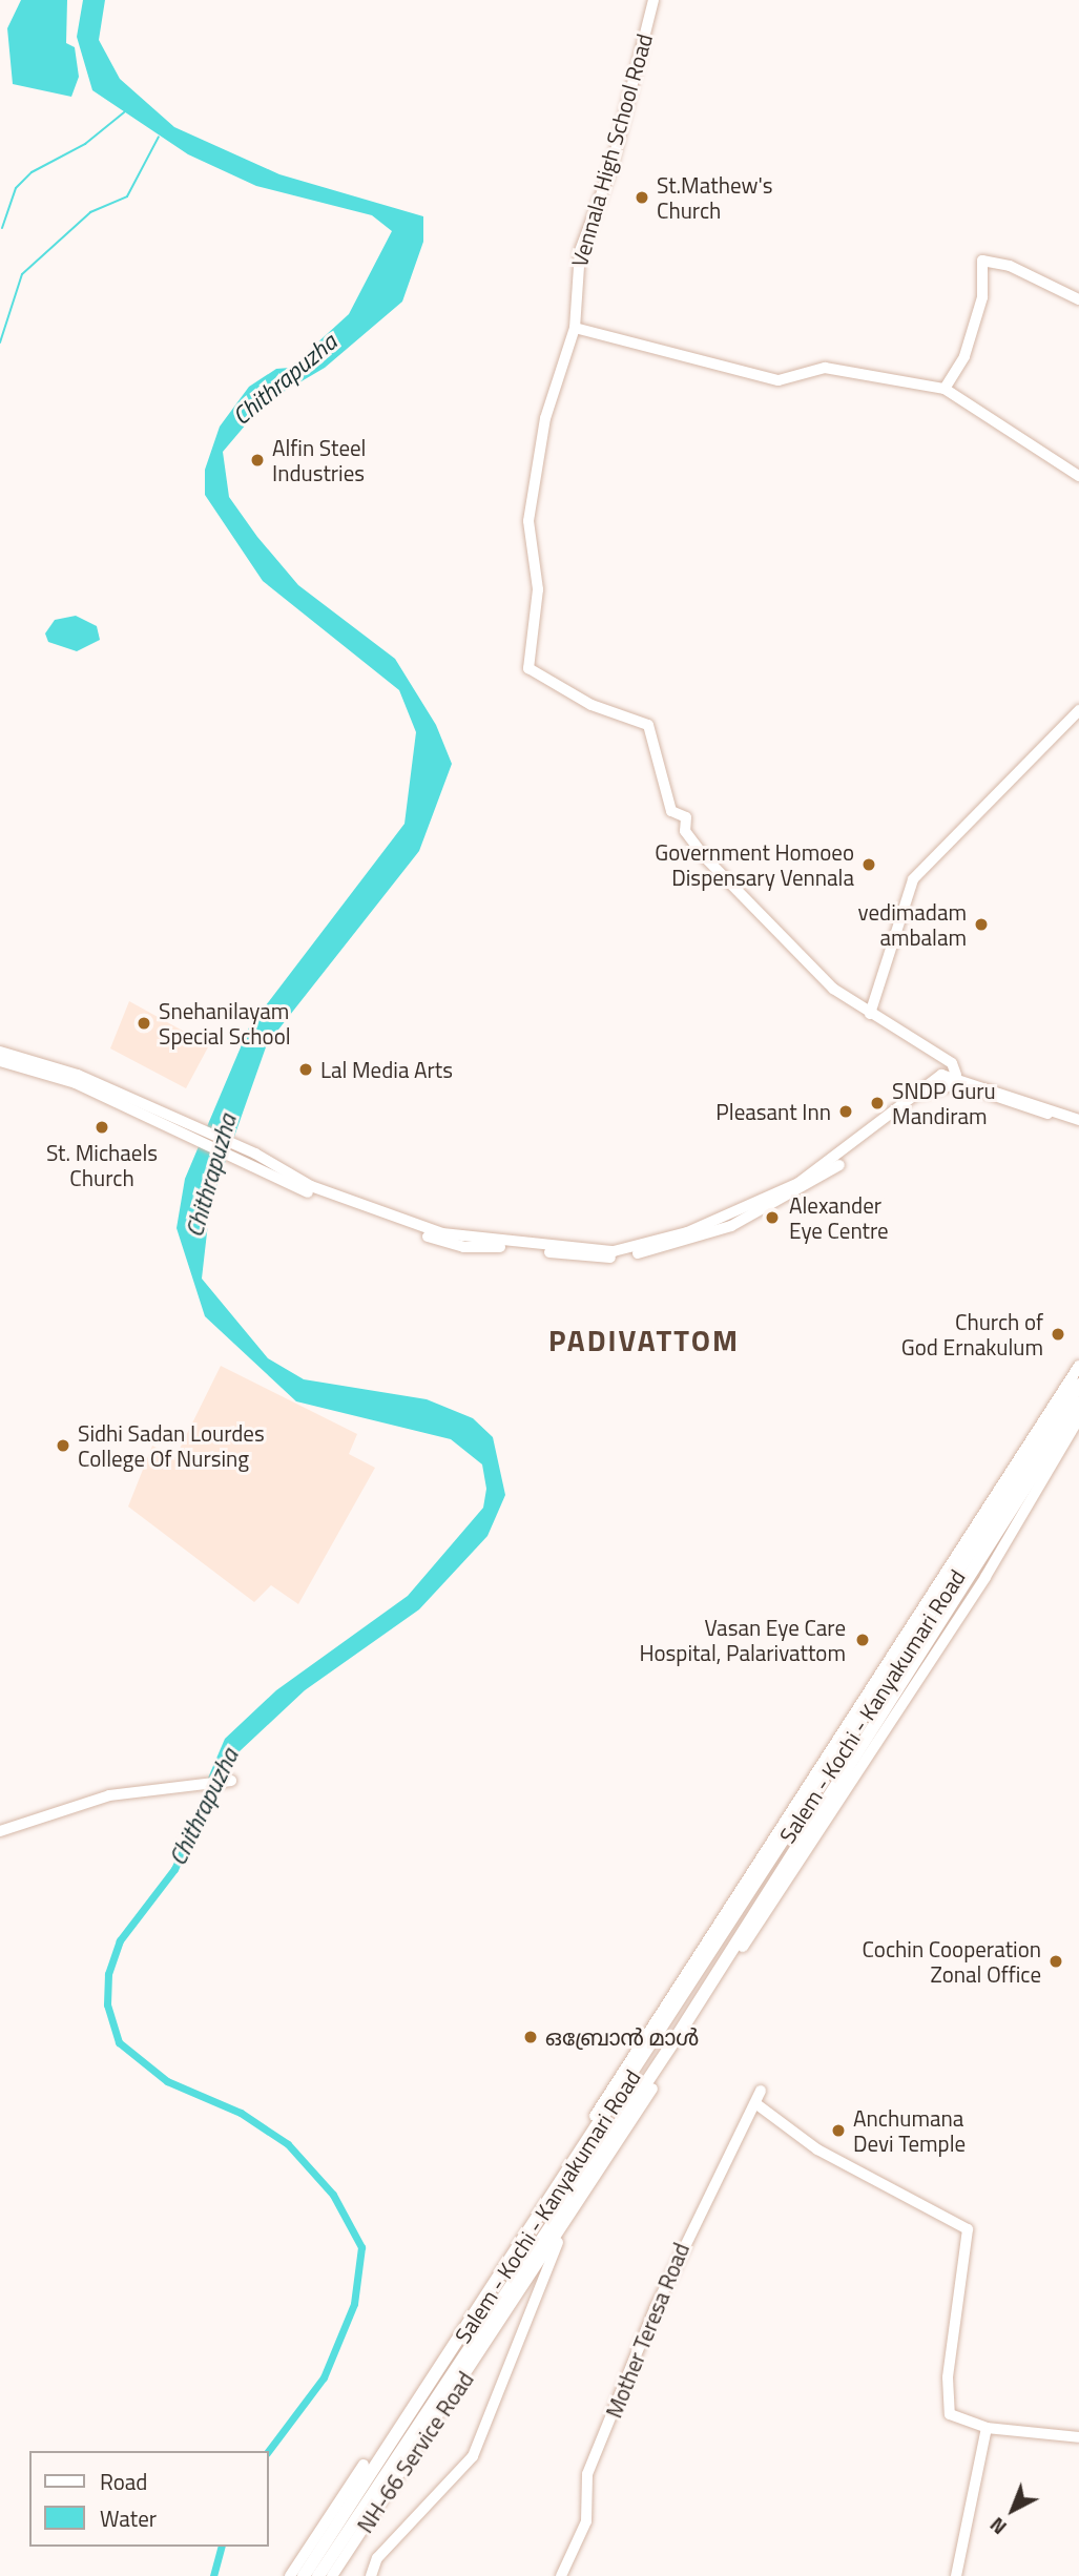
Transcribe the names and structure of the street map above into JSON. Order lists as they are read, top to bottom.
{
  "streets": {
    "highway": ["Salem - Kochi - Kanyakumari Road"],
    "street": ["Vennala High School Road", "Mother Teresa Road", "NH-66 Service Road"]
  },
  "districts": ["PADIVATTOM"],
  "water": ["Chithrapuzha"],
  "places": [
    "St.Mathew's Church",
    "Alfin Steel Industries",
    "Government Homoeo Dispensary Vennala",
    "vedimadam ambalam",
    "Snehanilayam Special School",
    "Lal Media Arts",
    "SNDP Guru Mandiram",
    "Pleasant Inn",
    "St. Michaels Church",
    "Alexander Eye Centre",
    "Church of God Ernakulum",
    "Sidhi Sadan Lourdes College Of Nursing",
    "Vasan Eye Care Hospital, Palarivattom",
    "Cochin Cooperation Zonal Office",
    "ഒബ്രോൻ മാൾ",
    "Anchumana Devi Temple"
  ],
  "legend": ["Road", "Water"],
  "north": "bottom left"
}
